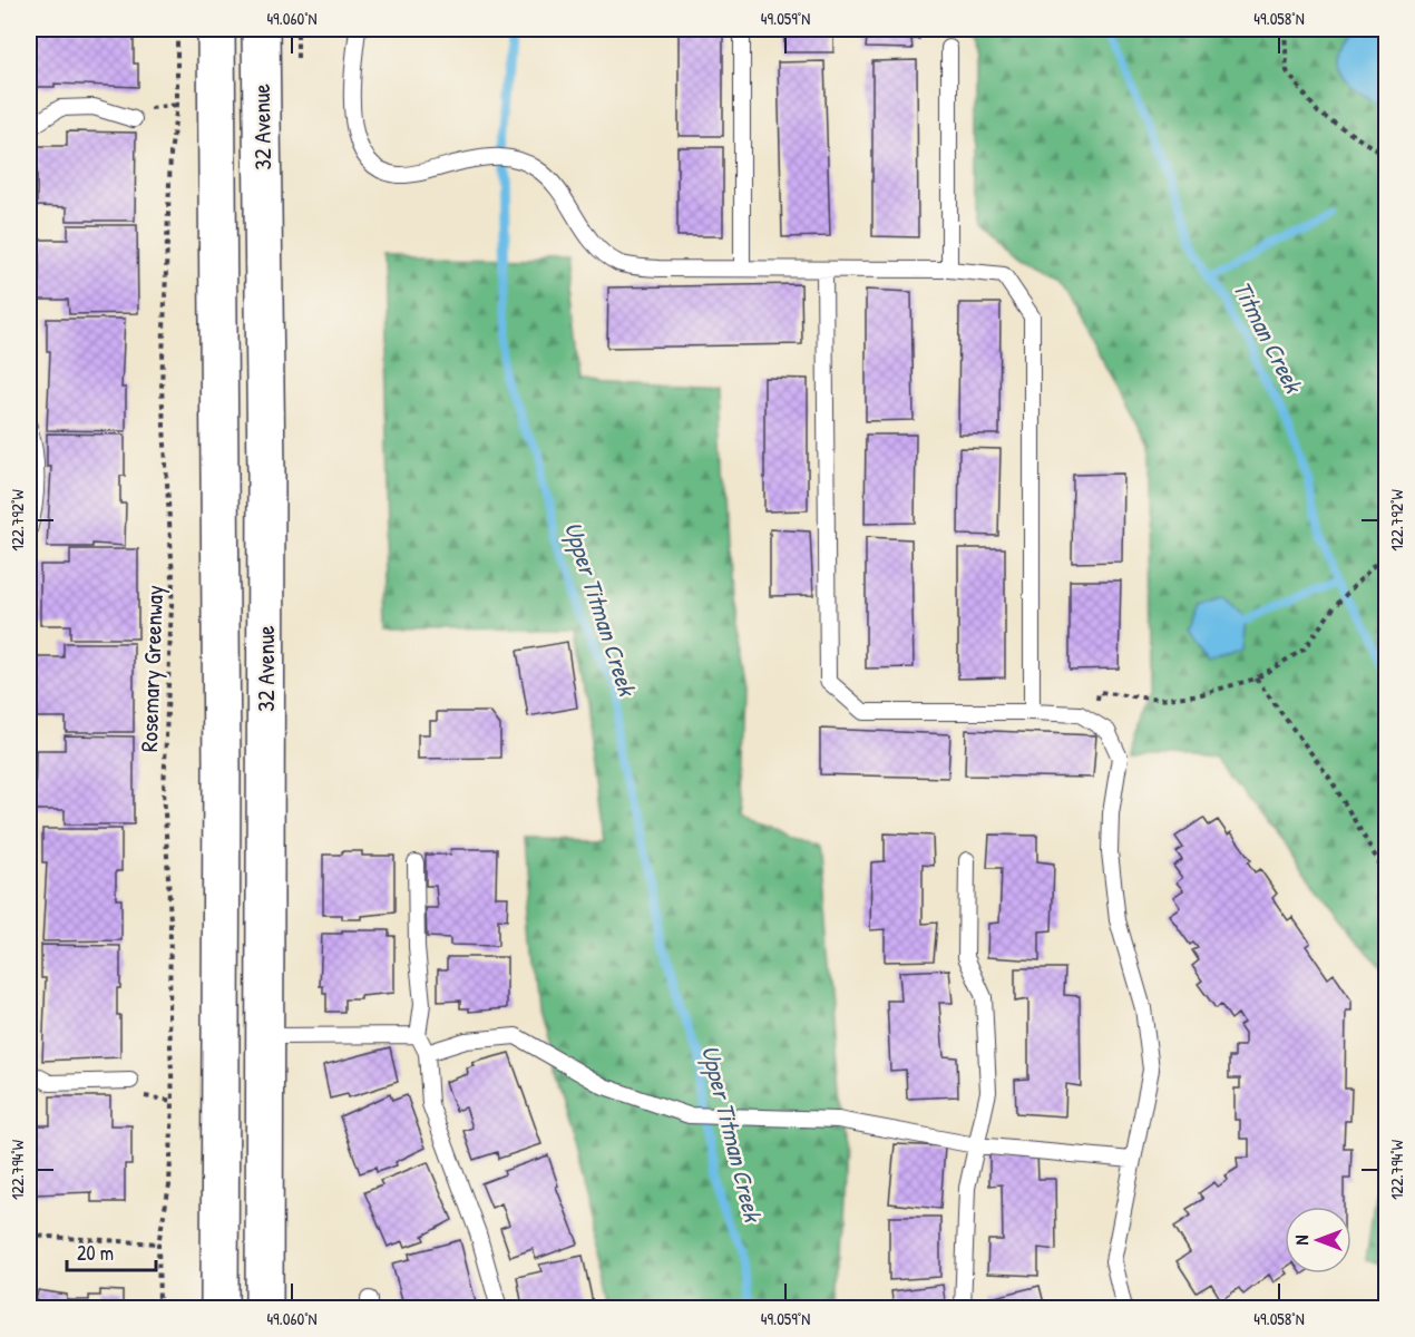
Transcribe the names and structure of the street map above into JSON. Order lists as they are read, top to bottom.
{
  "streets": {
    "main road": ["32 Avenue"],
    "path": ["Rosemary Greenway"]
  },
  "water": ["Titman Creek", "Upper Titman Creek"],
  "scale_bar": "20 m",
  "north": "left",
  "coordinates": [
    "49.060°N",
    "49.059°N",
    "49.058°N",
    "122.792°W",
    "122.794°W"
  ]
}
